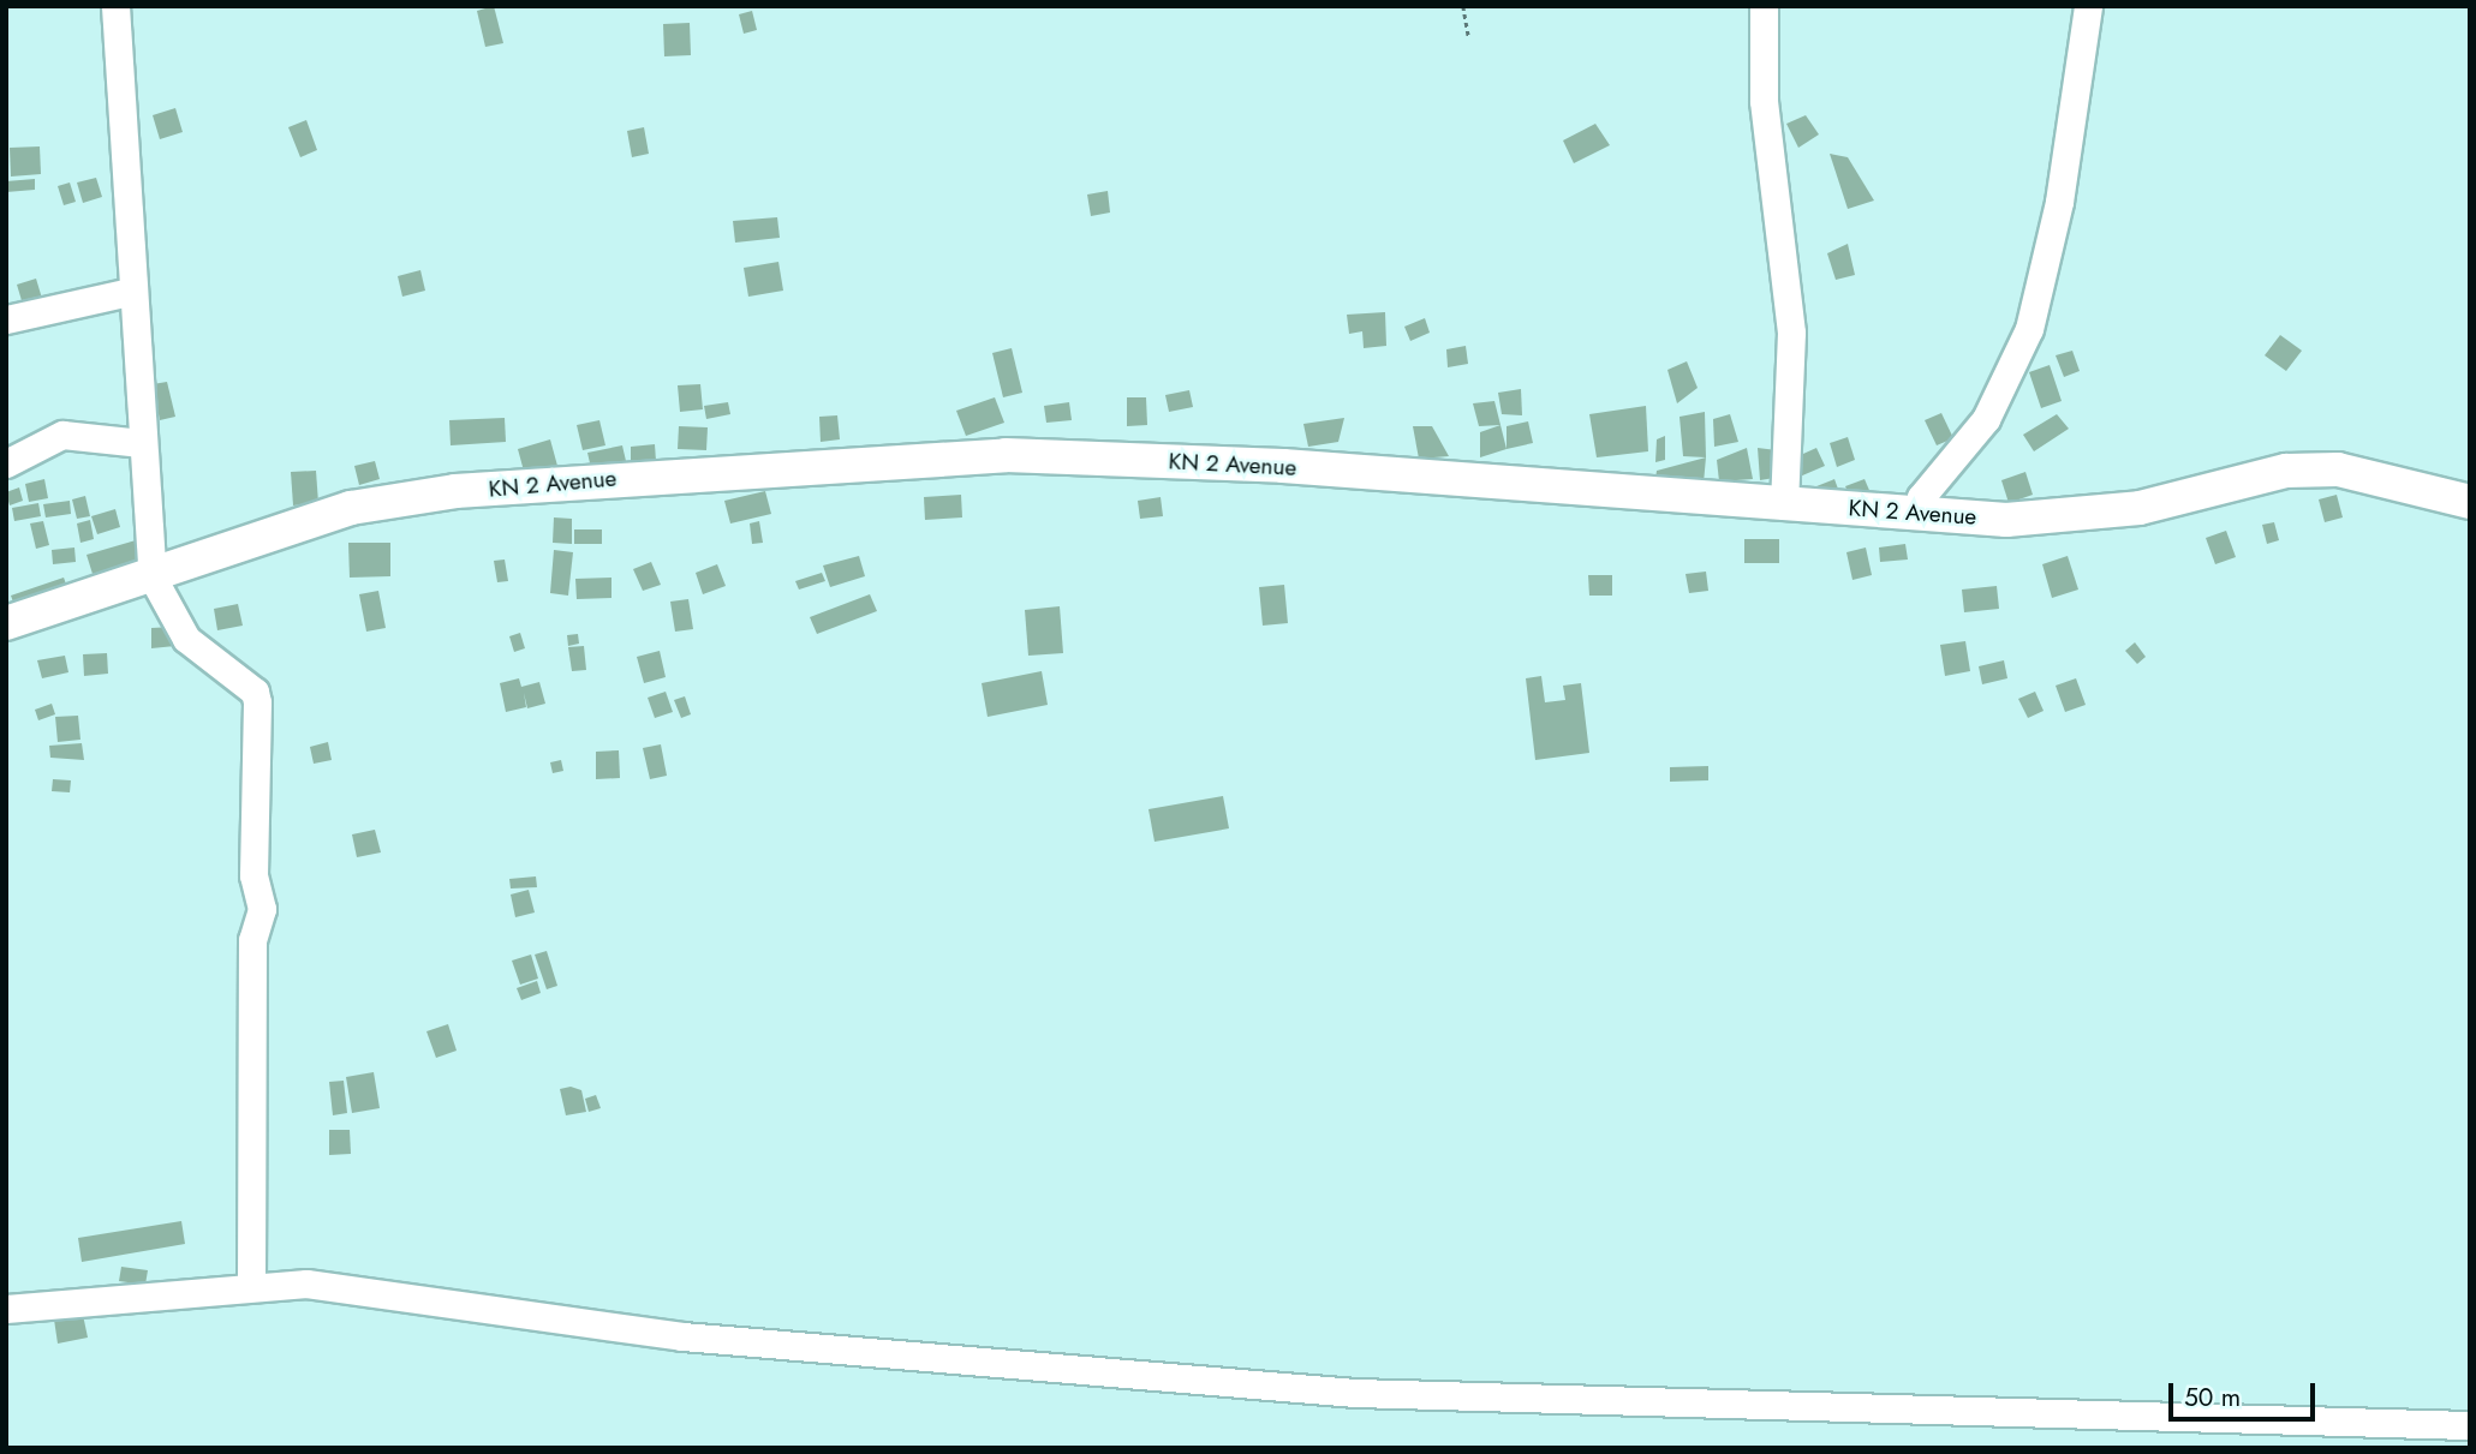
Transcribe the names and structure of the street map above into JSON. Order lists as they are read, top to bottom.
{
  "streets": {
    "main road": ["KN 2 Avenue"]
  },
  "scale_bar": "50 m"
}
